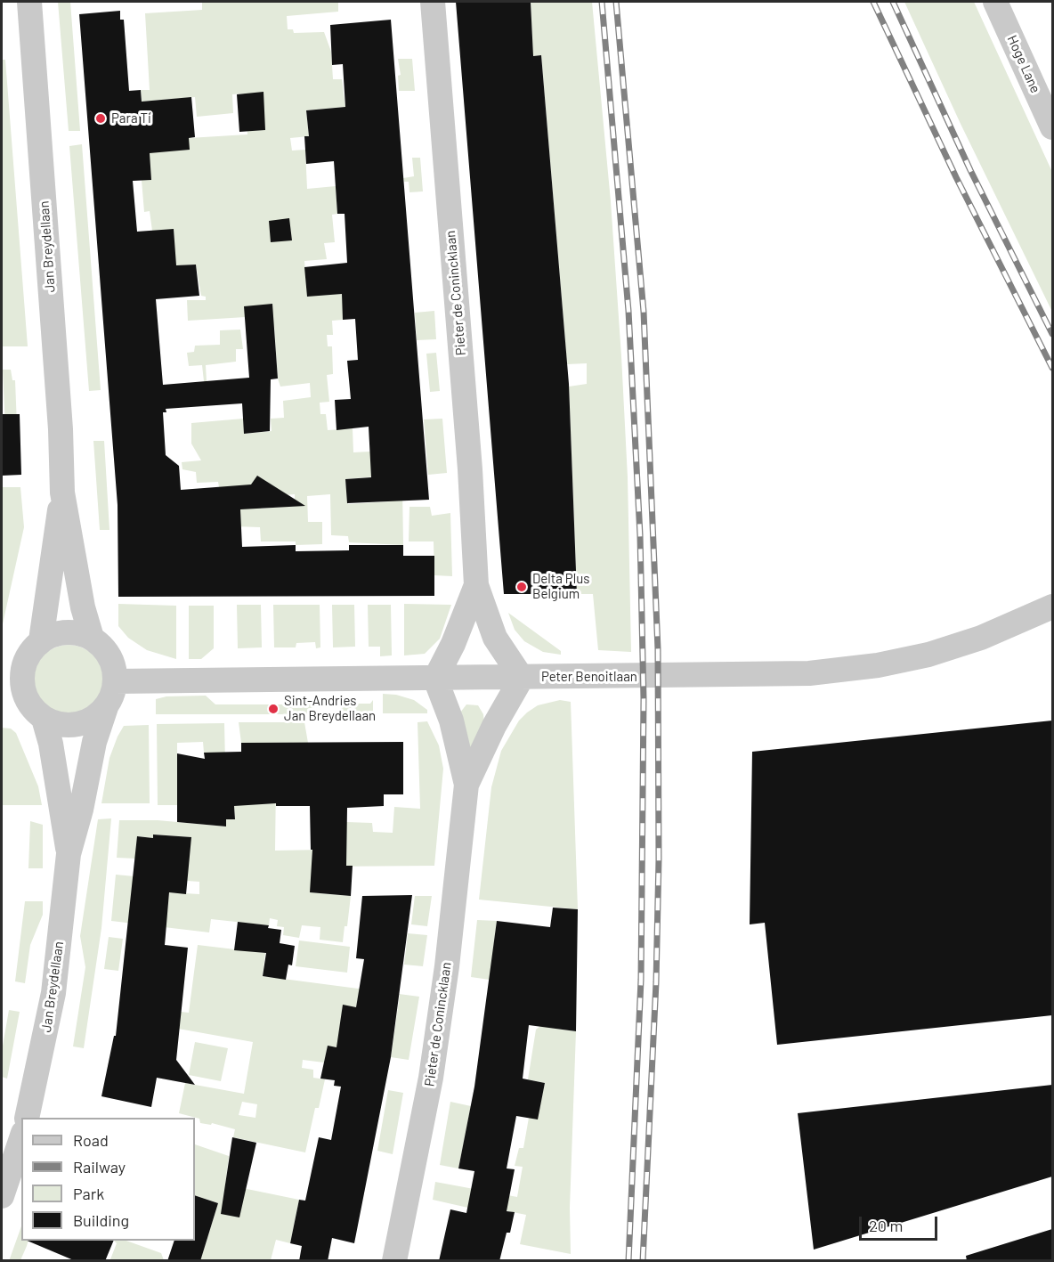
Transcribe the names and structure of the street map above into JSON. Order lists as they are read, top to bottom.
{
  "streets": {
    "street": [
      "Hoge Lane",
      "Jan Breydellaan",
      "Pieter de Conincklaan",
      "Peter Benoitlaan"
    ]
  },
  "crossings": [
    ["Jan Breydellaan", "Peter Benoitlaan"],
    ["Pieter de Conincklaan", "Peter Benoitlaan"]
  ],
  "places": ["Para Ti", "Delta Plus Belgium", "Sint-Andries Jan Breydellaan"],
  "legend": [
    "Road",
    "Railway",
    "Park",
    "Building"
  ],
  "scale_bar": "20 m"
}
